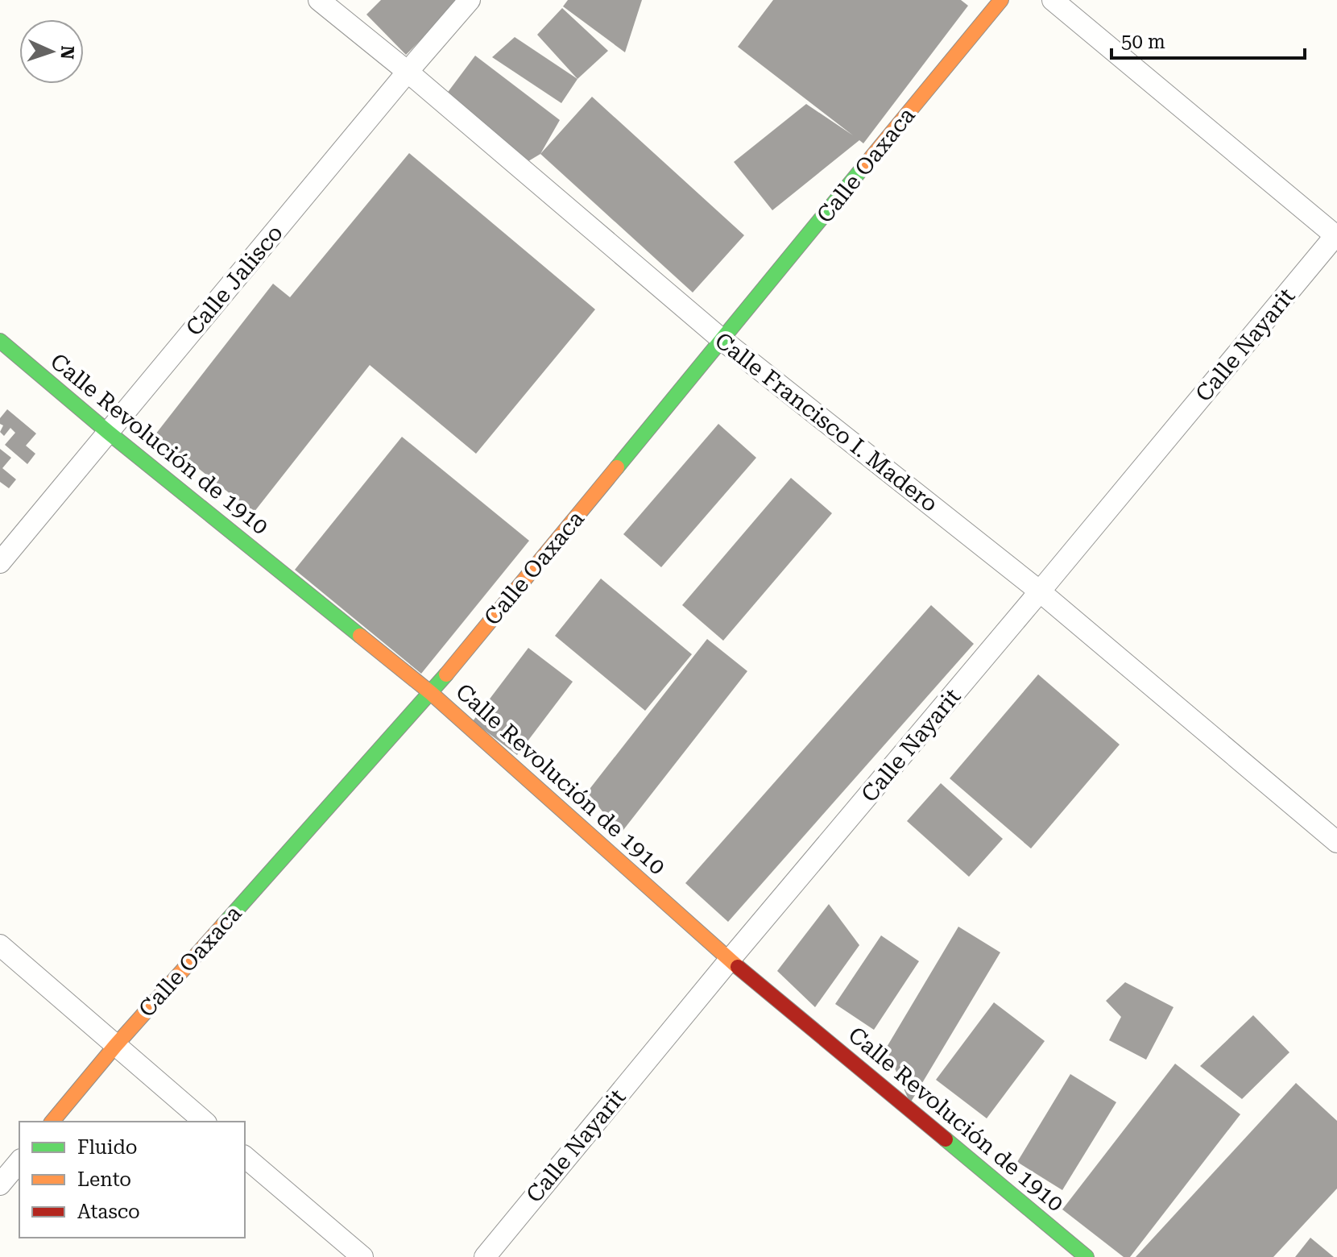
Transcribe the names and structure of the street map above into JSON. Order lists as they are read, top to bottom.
{
  "streets": {
    "street": [
      "Calle Oaxaca",
      "Calle Jalisco",
      "Calle Nayarit",
      "Calle Francisco I. Madero",
      "Calle Revolución de 1910"
    ]
  },
  "crossings": [
    ["Calle Oaxaca", "Calle Francisco I. Madero"],
    ["Calle Oaxaca", "Calle Revolución de 1910"],
    ["Calle Jalisco", "Calle Francisco I. Madero"],
    ["Calle Jalisco", "Calle Revolución de 1910"],
    ["Calle Nayarit", "Calle Francisco I. Madero"],
    ["Calle Nayarit", "Calle Revolución de 1910"]
  ],
  "legend": ["Fluido", "Lento", "Atasco"],
  "scale_bar": "50 m",
  "north": "right"
}
